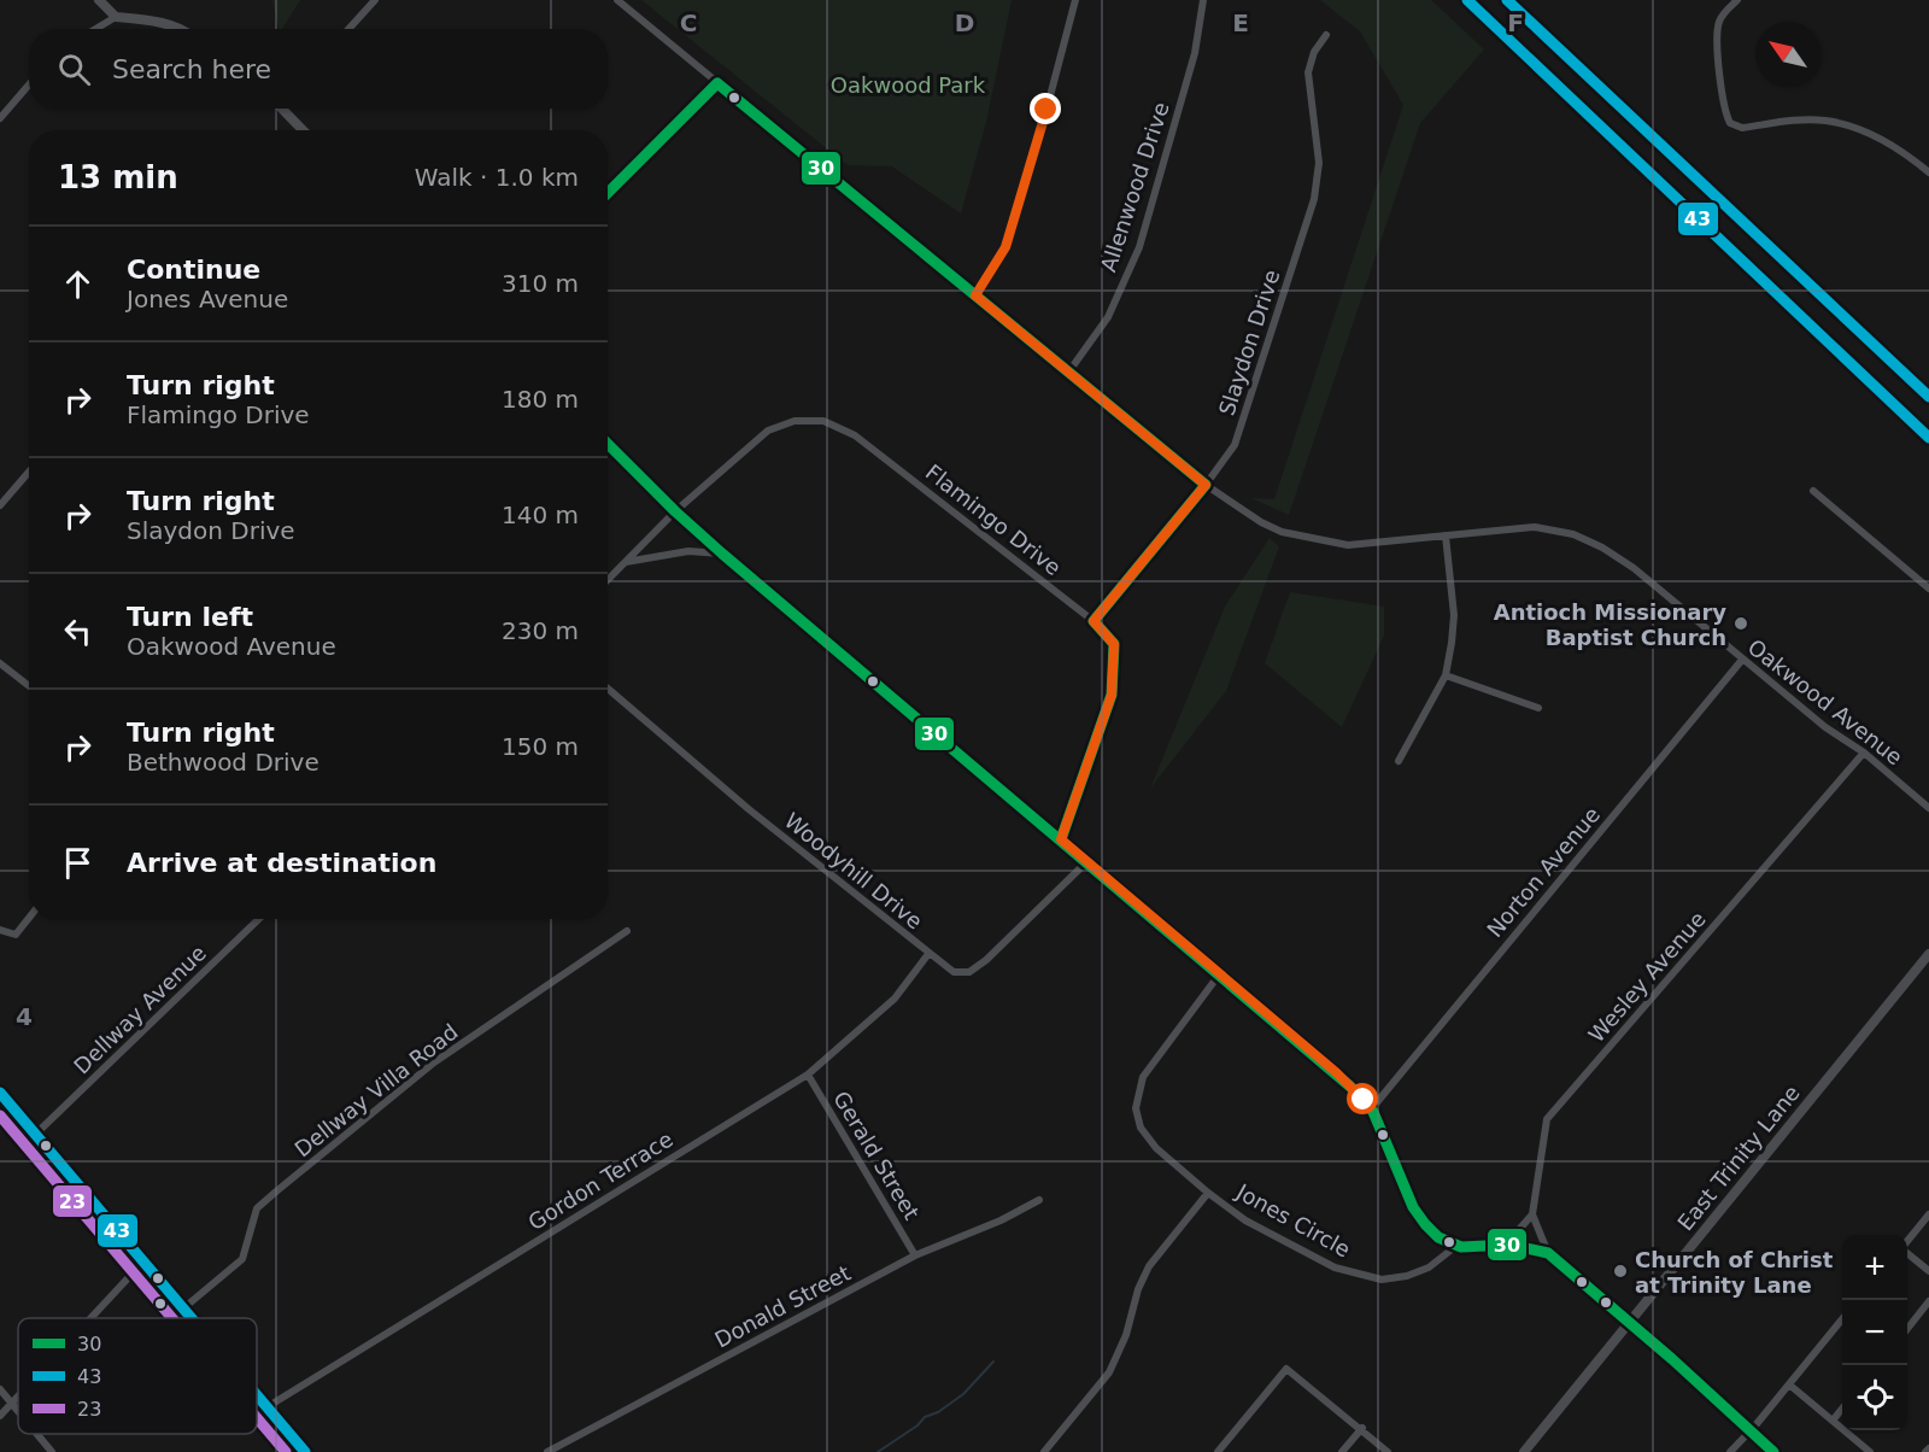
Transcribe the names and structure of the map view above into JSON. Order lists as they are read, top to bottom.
{
  "streets": {
    "main road": ["East Trinity Lane"],
    "street": [
      "Allenwood Drive",
      "Slaydon Drive",
      "Flamingo Drive",
      "Oakwood Avenue",
      "Woodyhill Drive",
      "Norton Avenue",
      "Wesley Avenue",
      "Dellway Avenue",
      "Dellway Villa Road",
      "Gerald Street",
      "Gordon Terrace",
      "Jones Circle",
      "Donald Street"
    ]
  },
  "crossings": [
    ["Allenwood Drive", "Oakwood Avenue"],
    ["Slaydon Drive", "Flamingo Drive"],
    ["Slaydon Drive", "Oakwood Avenue"],
    ["Oakwood Avenue", "Norton Avenue"],
    ["Oakwood Avenue", "Wesley Avenue"],
    ["Woodyhill Drive", "Gordon Terrace"],
    ["Gerald Street", "Gordon Terrace"],
    ["Gerald Street", "Donald Street"]
  ],
  "parks": ["Oakwood Park"],
  "places": ["Antioch Missionary Baptist Church", "Church of Christ at Trinity Lane"],
  "lines": ["transit line 43", "transit line 30", "transit line 23"],
  "legend": ["30", "43", "23"],
  "north": "top left",
  "page": {
    "search": "Search here",
    "heading": ["13 min", "Walk · 1.0 km"],
    "list": [
      ["Continue", "Jones Avenue", "310 m"],
      ["Turn right", "Flamingo Drive", "180 m"],
      ["Turn right", "Slaydon Drive", "140 m"],
      ["Turn left", "Oakwood Avenue", "230 m"],
      ["Turn right", "Bethwood Drive", "150 m"],
      "Arrive at destination"
    ],
    "map_buttons": ["+", "−"]
  },
  "grid": {
    "columns": [
      "C",
      "D",
      "E",
      "F"
    ],
    "rows": ["4"]
  }
}
